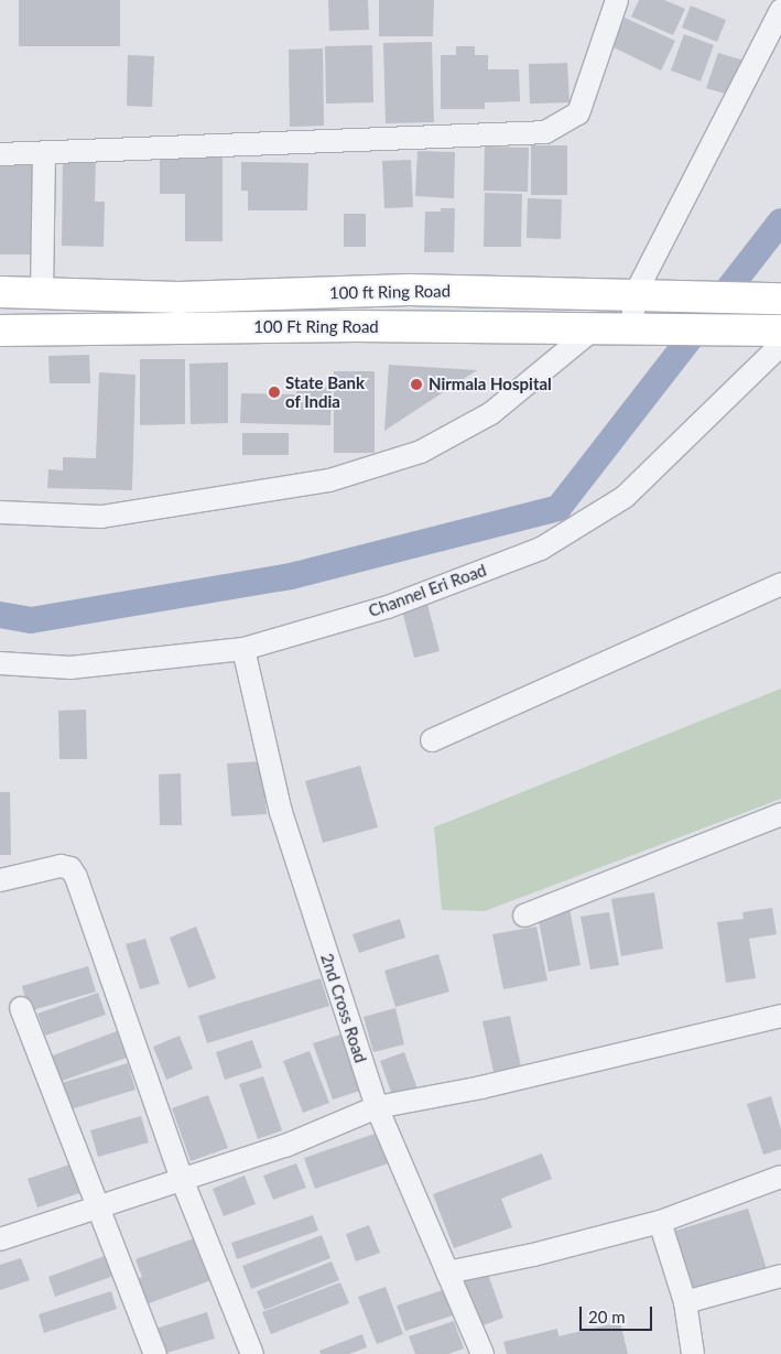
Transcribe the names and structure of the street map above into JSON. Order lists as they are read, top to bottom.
{
  "streets": {
    "main road": ["100 ft Ring Road", "100 Ft Ring Road"],
    "street": ["Channel Eri Road", "2nd Cross Road"]
  },
  "crossings": [
    ["100 Ft Ring Road", "Channel Eri Road"],
    ["Channel Eri Road", "2nd Cross Road"]
  ],
  "places": ["Nirmala Hospital", "State Bank of India"],
  "scale_bar": "20 m"
}
